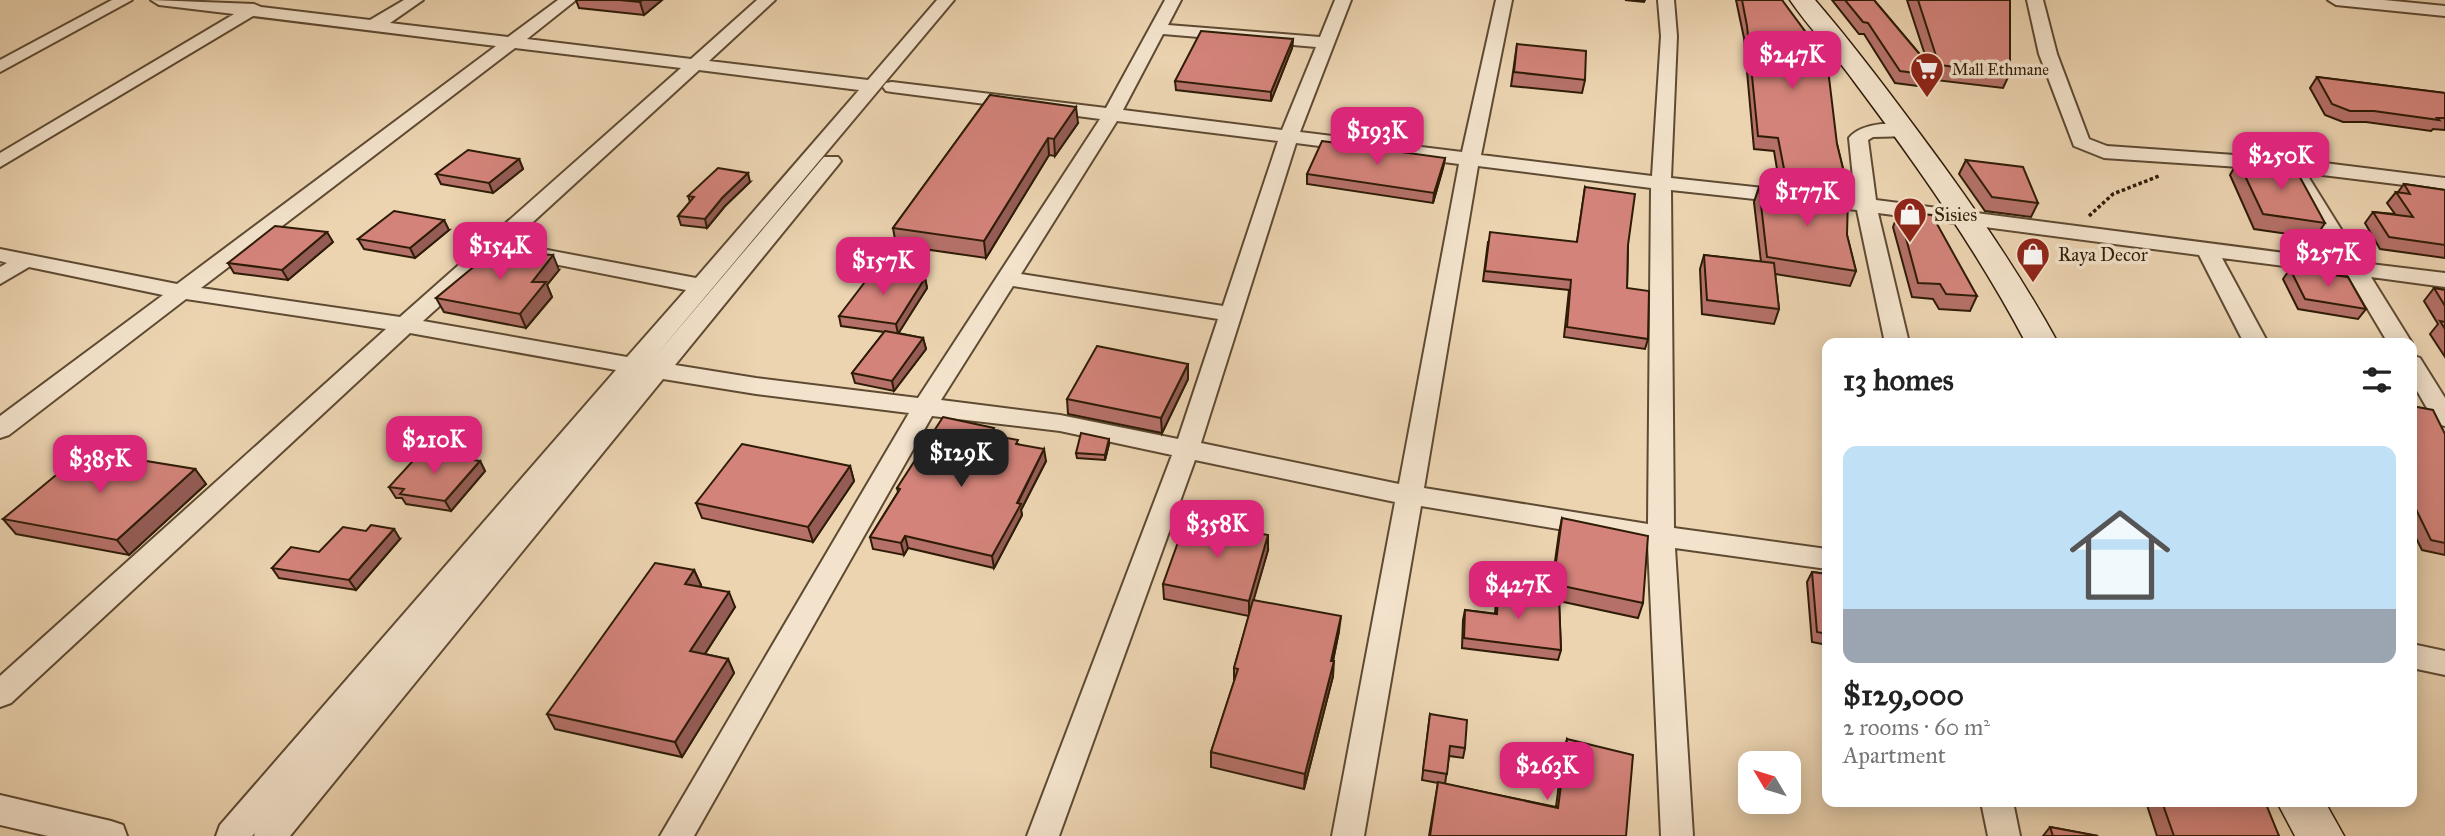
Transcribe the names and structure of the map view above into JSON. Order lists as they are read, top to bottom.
{
  "places": {
    "supermarket": ["Mall Ethmane"],
    "shop": ["Sisies", "Raya Decor"]
  },
  "north": "top left",
  "page": {
    "price": [
      "$247K",
      "$193K",
      "$250K",
      "$177K",
      "$154K",
      "$257K",
      "$157K",
      "$210K",
      "$129K",
      "$385K",
      "$358K",
      "$427K",
      "$263K"
    ],
    "heading": "13 homes",
    "list": [
      {
        "name": "$129,000",
        "note": "2 rooms · 60 m² · Apartment"
      }
    ]
  }
}
